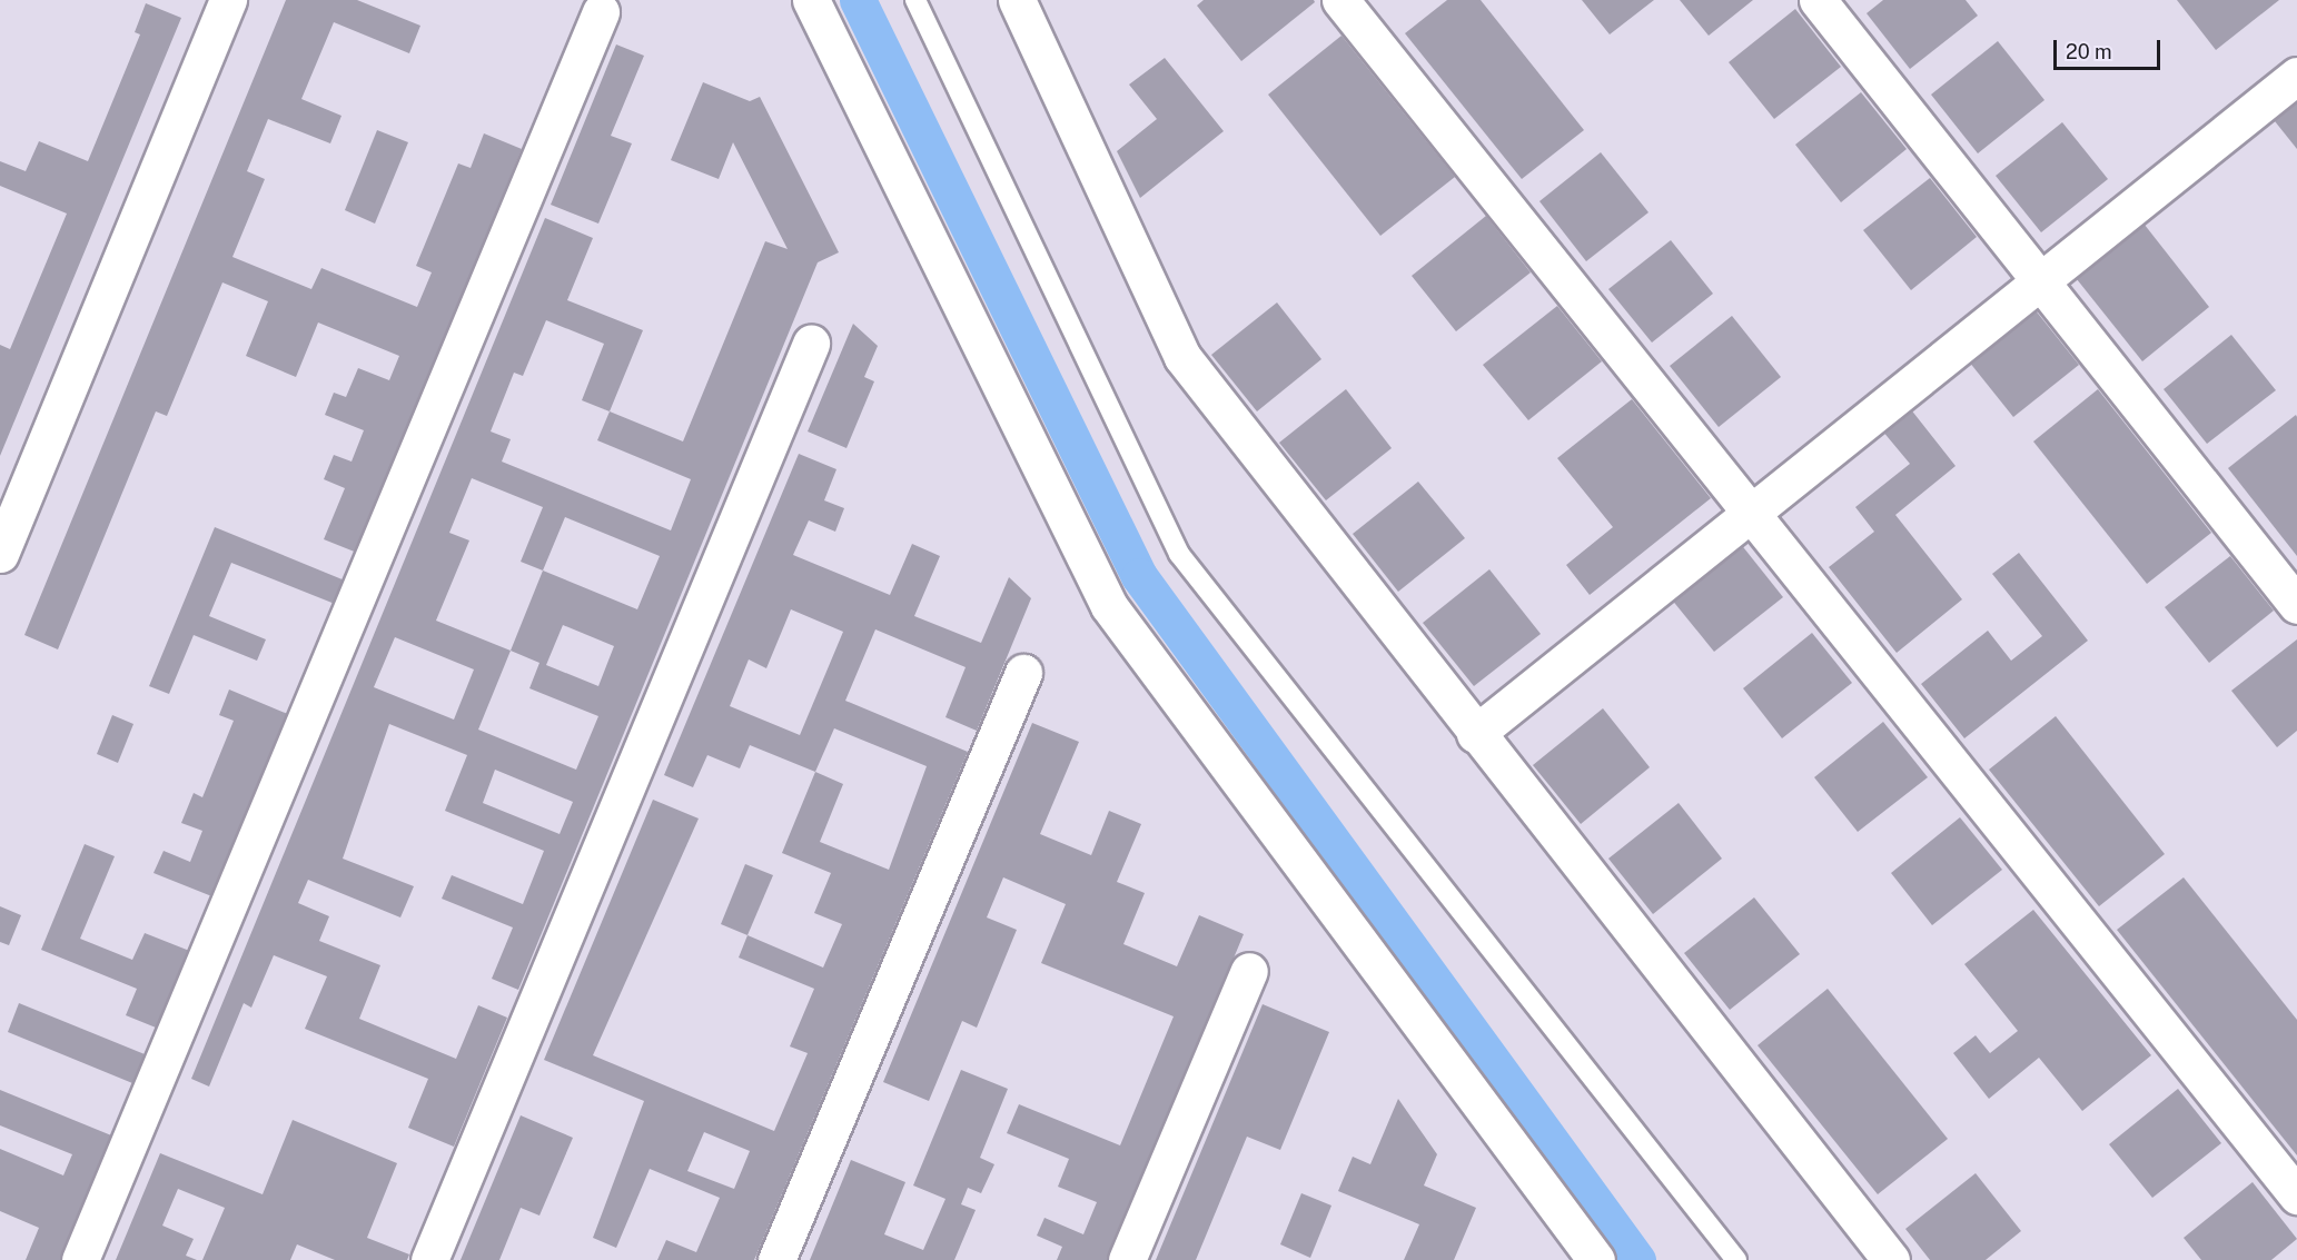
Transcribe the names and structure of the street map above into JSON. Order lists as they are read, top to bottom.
{
  "scale_bar": "20 m"
}
